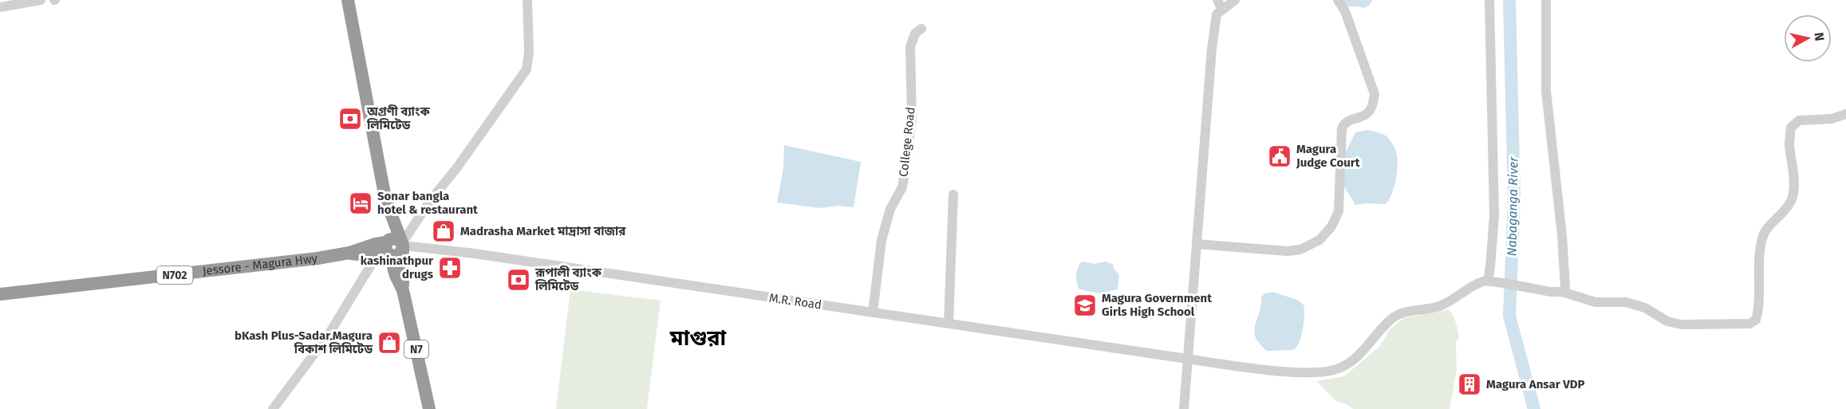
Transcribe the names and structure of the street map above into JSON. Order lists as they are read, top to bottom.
{
  "streets": {
    "highway": ["Jessore - Magura Hwy", "N702", "N7"],
    "street": ["College Road", "M.R. Road"]
  },
  "crossings": [
    ["College Road", "M.R. Road"],
    ["Jessore - Magura Hwy", "N7"],
    ["M.R. Road", "N7"]
  ],
  "districts": ["মাগুরা"],
  "water": ["Nabaganga River"],
  "places": {
    "bank": ["অগ্রণী ব্যাংক লিমিটেড", "রূপালী ব্যাংক লিমিটেড"],
    "public building": ["Magura Judge Court"],
    "hotel": ["Sonar bangla hotel & restaurant"],
    "shop": ["Madrasha Market মাদ্রাসা বাজার", "bKash Plus-Sadar,Magura বিকাশ লিমিটেড"],
    "pharmacy": ["kashinathpur drugs"],
    "school or university": ["Magura Government Girls High School"],
    "building": ["Magura Ansar VDP"]
  },
  "north": "right"
}
